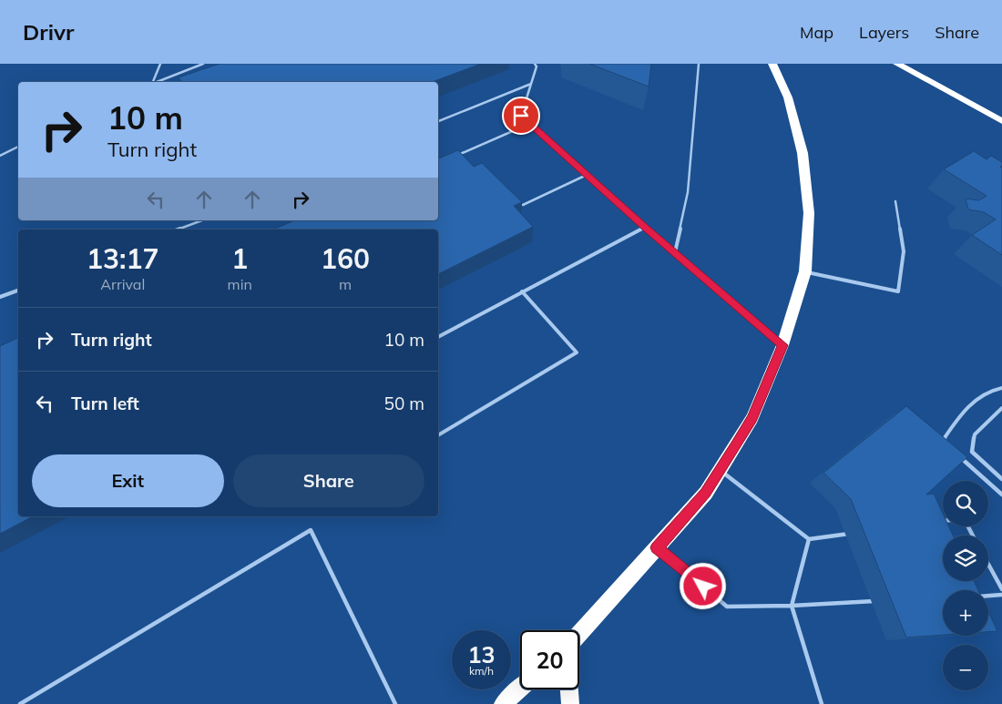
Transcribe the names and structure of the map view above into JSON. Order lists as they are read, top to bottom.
{
  "page": {
    "header": "Drivr",
    "nav": ["Map", "Layers", "Share"],
    "turn": ["10 m", "Turn right"],
    "eta": [
      "13:17",
      "Arrival",
      "1",
      "min",
      "160",
      "m"
    ],
    "list": [
      {
        "name": "Turn right",
        "value": "10 m"
      },
      {
        "name": "Turn left",
        "value": "50 m"
      }
    ],
    "buttons": ["Exit", "Share"],
    "map_buttons": ["+", "−"],
    "speed": "13 km/h",
    "limit": "20"
  }
}
